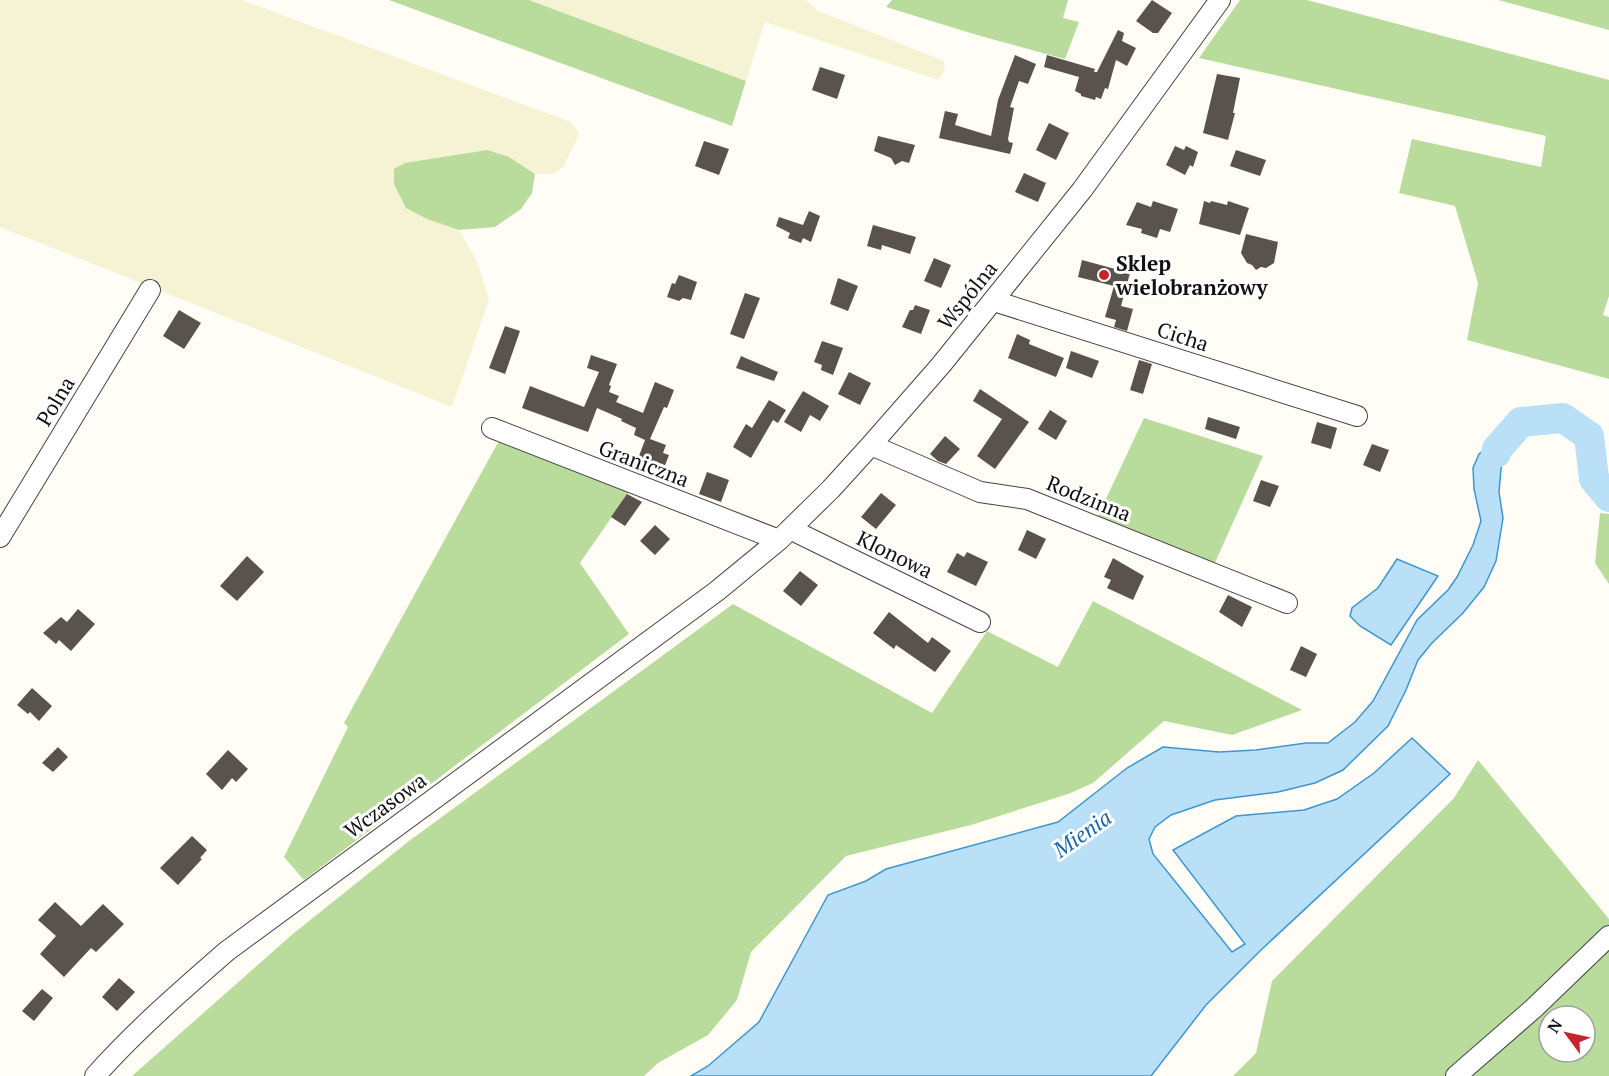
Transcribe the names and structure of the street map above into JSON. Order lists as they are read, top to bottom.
{
  "streets": {
    "street": [
      "Wspólna",
      "Cicha",
      "Polna",
      "Graniczna",
      "Rodzinna",
      "Klonowa",
      "Wczasowa"
    ]
  },
  "crossings": [
    ["Wspólna", "Cicha"],
    ["Wspólna", "Graniczna"],
    ["Wspólna", "Rodzinna"],
    ["Wspólna", "Klonowa"],
    ["Wspólna", "Wczasowa"],
    ["Graniczna", "Klonowa"]
  ],
  "water": ["Mienia"],
  "places": ["Sklep wielobranżowy"],
  "north": "top left"
}
